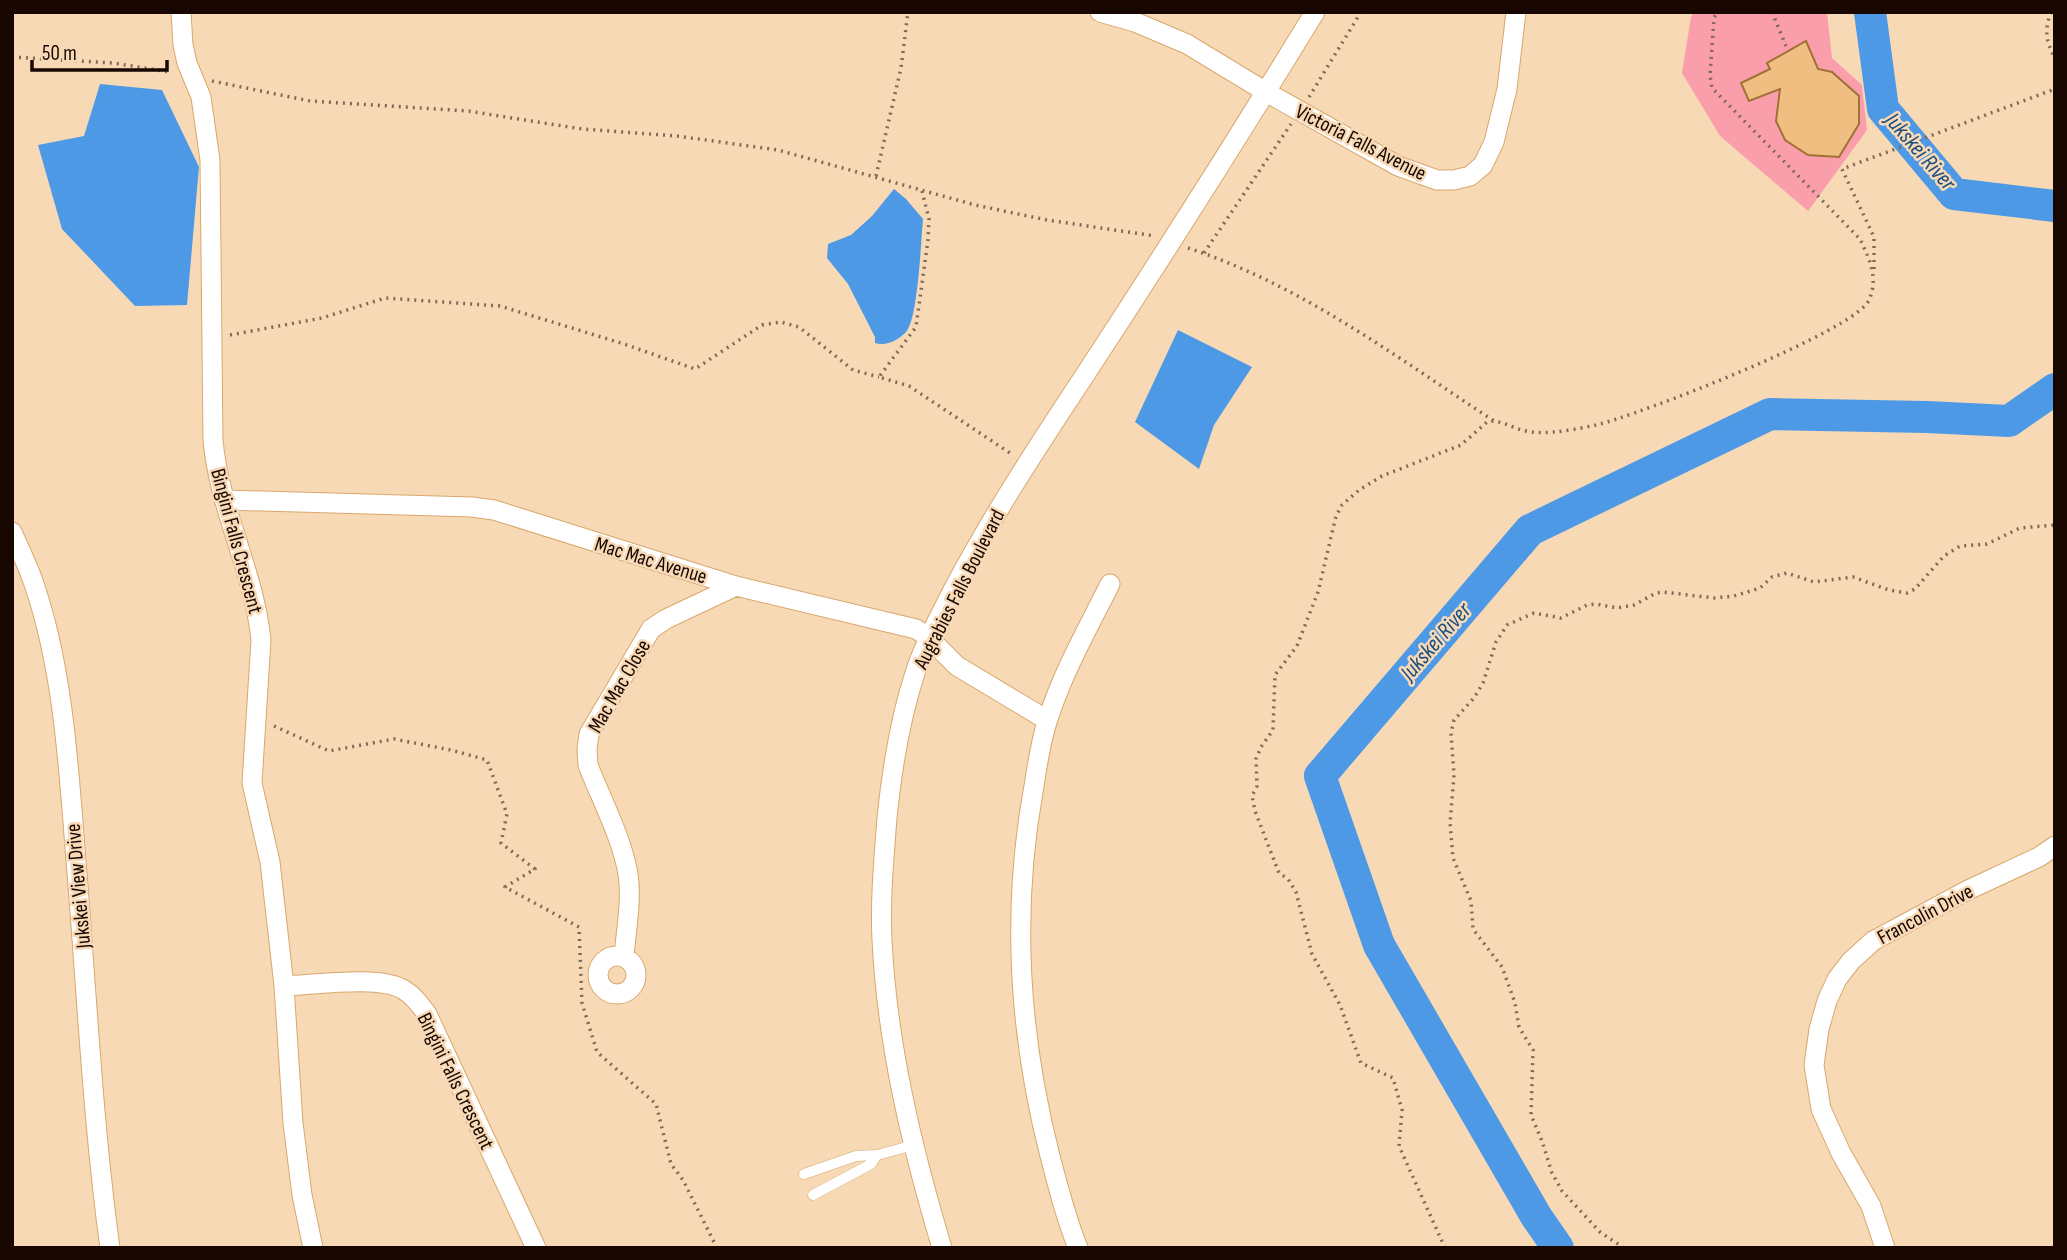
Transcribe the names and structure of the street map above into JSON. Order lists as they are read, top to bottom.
{
  "streets": {
    "street": [
      "Victoria Falls Avenue",
      "Bingini Falls Crescent",
      "Mac Mac Avenue",
      "Augrabies Falls Boulevard",
      "Mac Mac Close",
      "Jukskei View Drive",
      "Francolin Drive"
    ]
  },
  "crossings": [
    ["Victoria Falls Avenue", "Augrabies Falls Boulevard"],
    ["Bingini Falls Crescent", "Mac Mac Avenue"],
    ["Mac Mac Avenue", "Augrabies Falls Boulevard"],
    ["Mac Mac Avenue", "Mac Mac Close"]
  ],
  "water": ["Jukskei River"],
  "scale_bar": "50 m"
}
